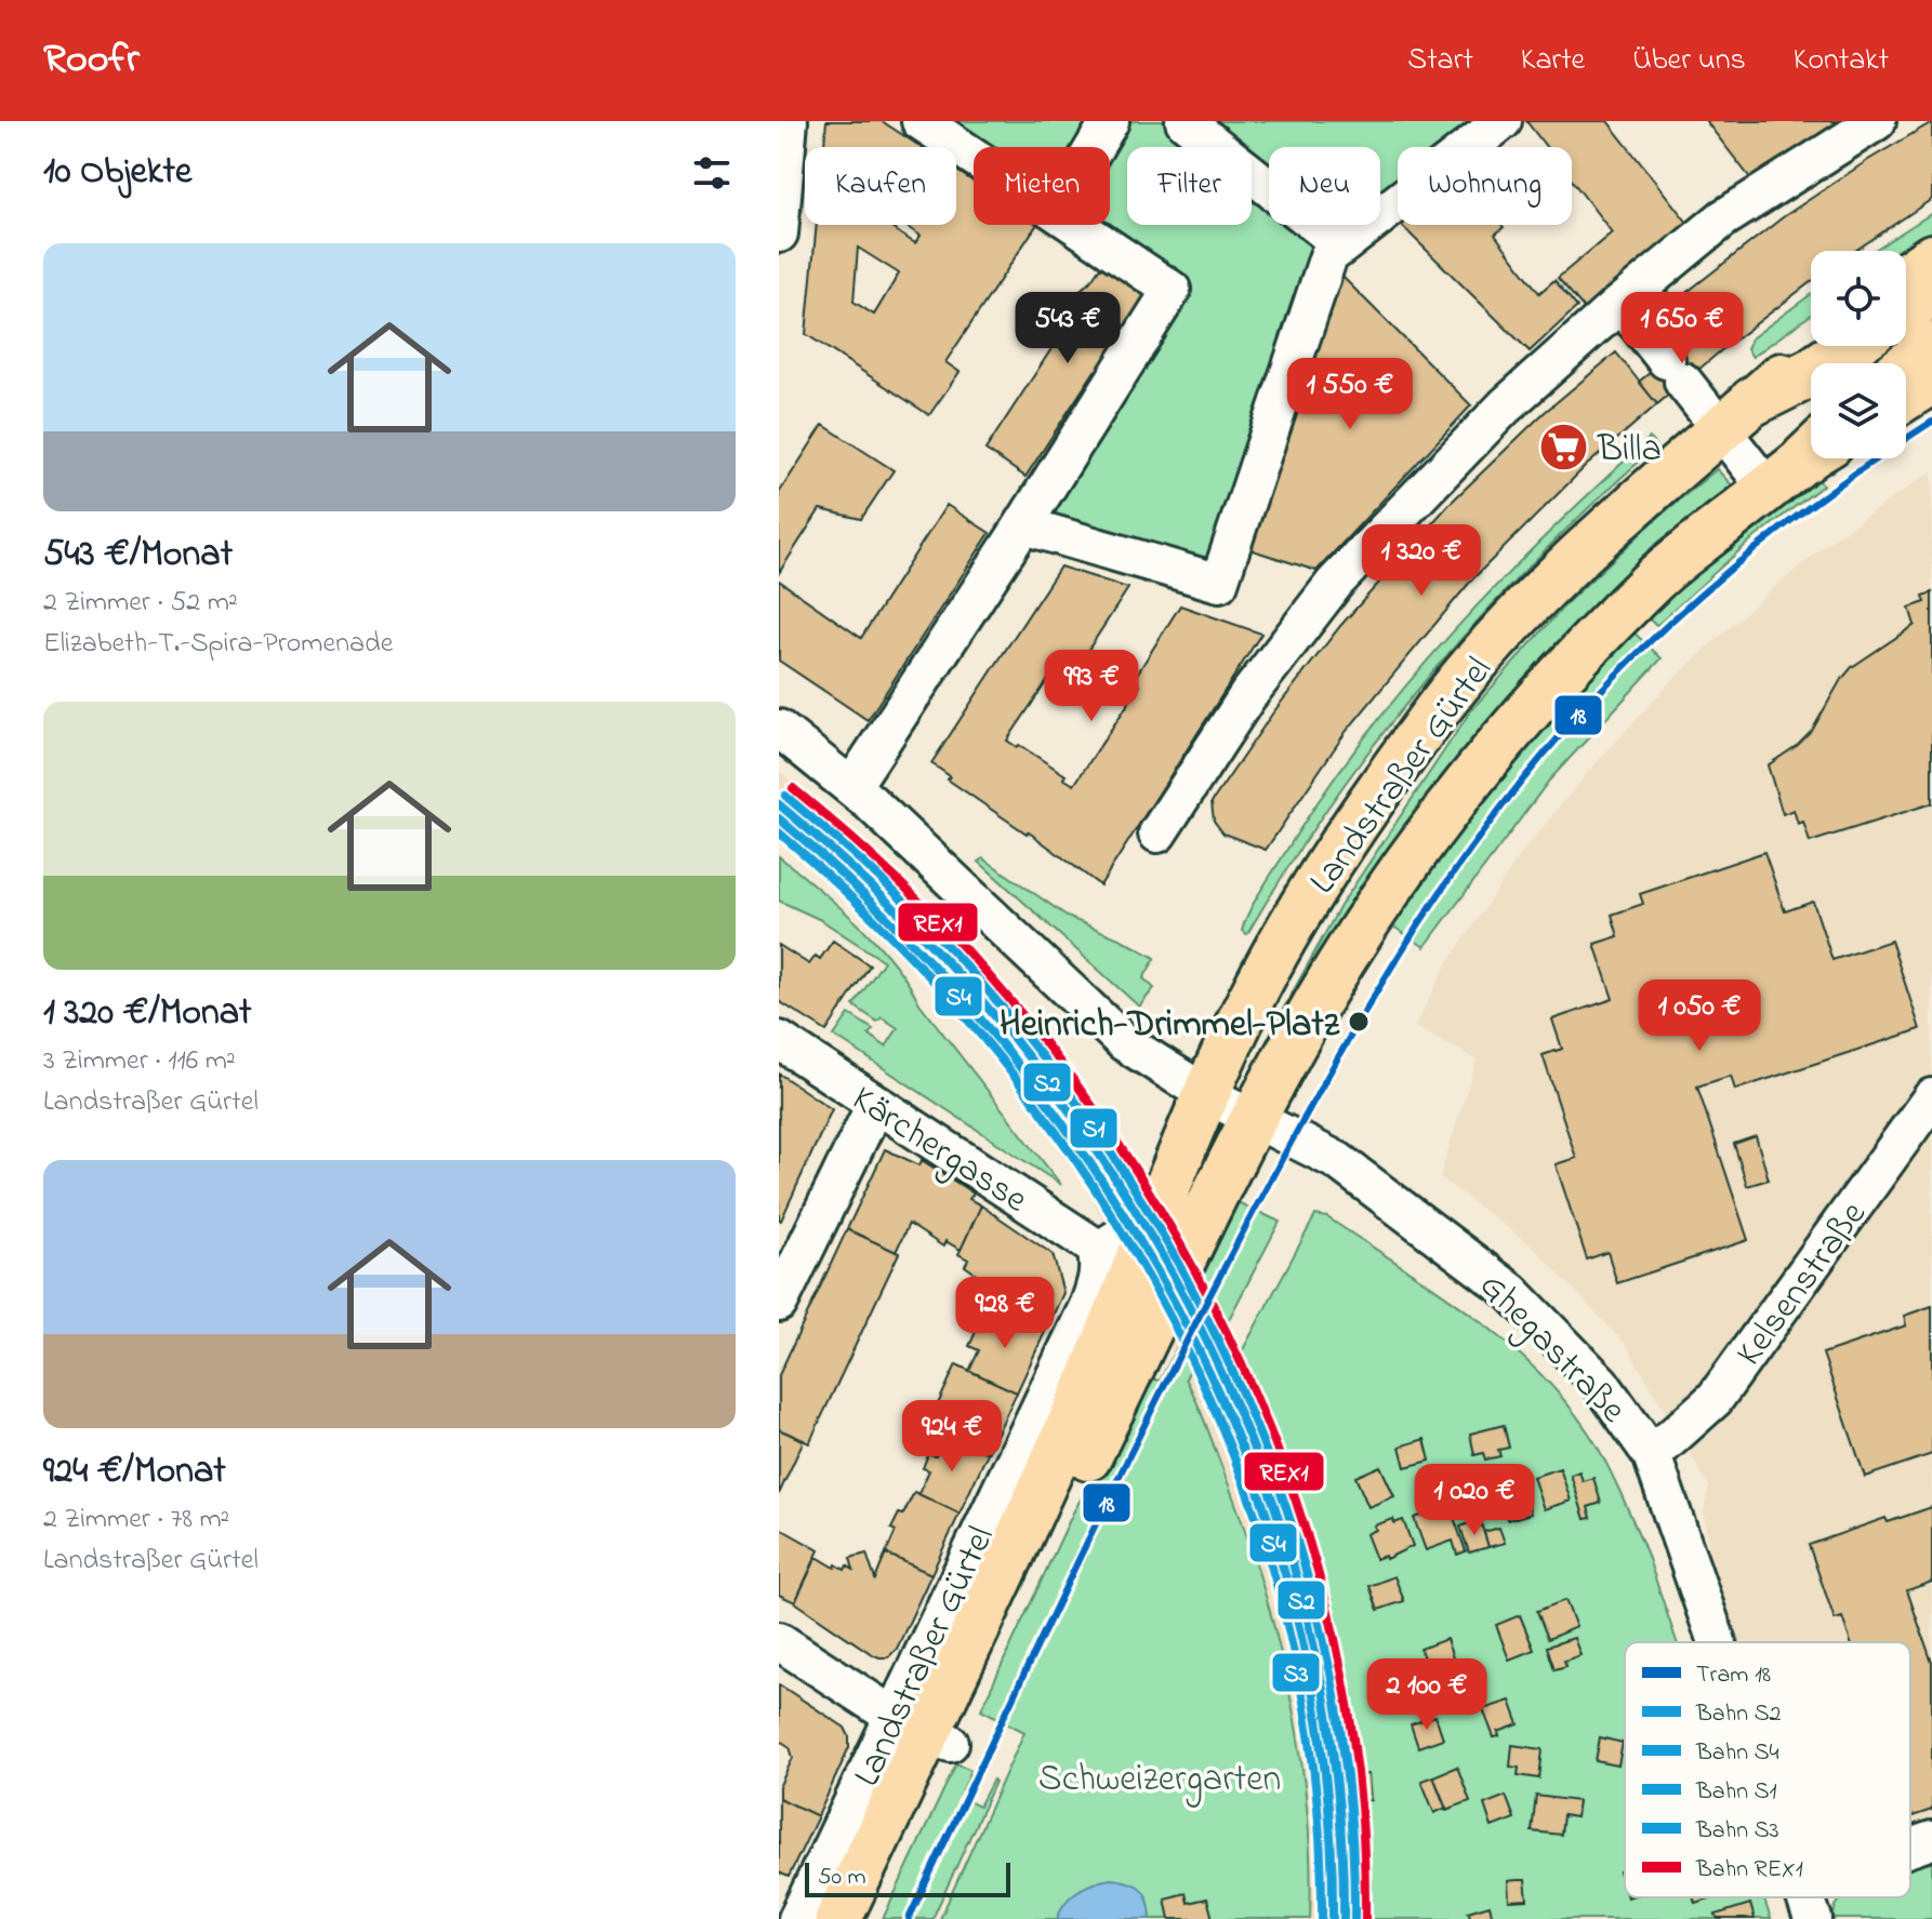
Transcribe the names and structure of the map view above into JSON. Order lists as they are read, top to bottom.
{
  "streets": {
    "main road": ["Landstraßer Gürtel"],
    "street": ["Kärchergasse", "Kelsenstraße", "Ghegastraße"]
  },
  "crossings": [
    ["Landstraßer Gürtel", "Kärchergasse"],
    ["Landstraßer Gürtel", "Ghegastraße"],
    ["Kelsenstraße", "Ghegastraße"]
  ],
  "parks": ["Schweizergarten"],
  "places": {
    "supermarket": ["Billa"],
    "other": ["Heinrich-Drimmel-Platz"]
  },
  "lines": [
    "tram line 18",
    "rail line REX1",
    "rail line S1",
    "rail line S2",
    "rail line S4",
    "rail line S3"
  ],
  "legend": [
    "Tram 18",
    "Bahn S2",
    "Bahn S4",
    "Bahn S1",
    "Bahn S3",
    "Bahn REX1"
  ],
  "scale_bar": "50 m",
  "page": {
    "header": "Roofr",
    "nav": [
      "Start",
      "Karte",
      "Über uns",
      "Kontakt"
    ],
    "heading": "10 Objekte",
    "chip": [
      "Kaufen",
      "Mieten",
      "Filter",
      "Neu",
      "Wohnung"
    ],
    "list": [
      {
        "name": "543 €/Monat",
        "note": "2 Zimmer · 52 m² · Elizabeth-T.-Spira-Promenade"
      },
      {
        "name": "1 320 €/Monat",
        "note": "3 Zimmer · 116 m² · Landstraßer Gürtel"
      },
      {
        "name": "924 €/Monat",
        "note": "2 Zimmer · 78 m² · Landstraßer Gürtel"
      }
    ],
    "price": [
      "543 €",
      "1 650 €",
      "1 550 €",
      "1 320 €",
      "993 €",
      "1 050 €",
      "928 €",
      "924 €",
      "1 020 €",
      "2 100 €"
    ],
    "scale": "50 m"
  }
}
